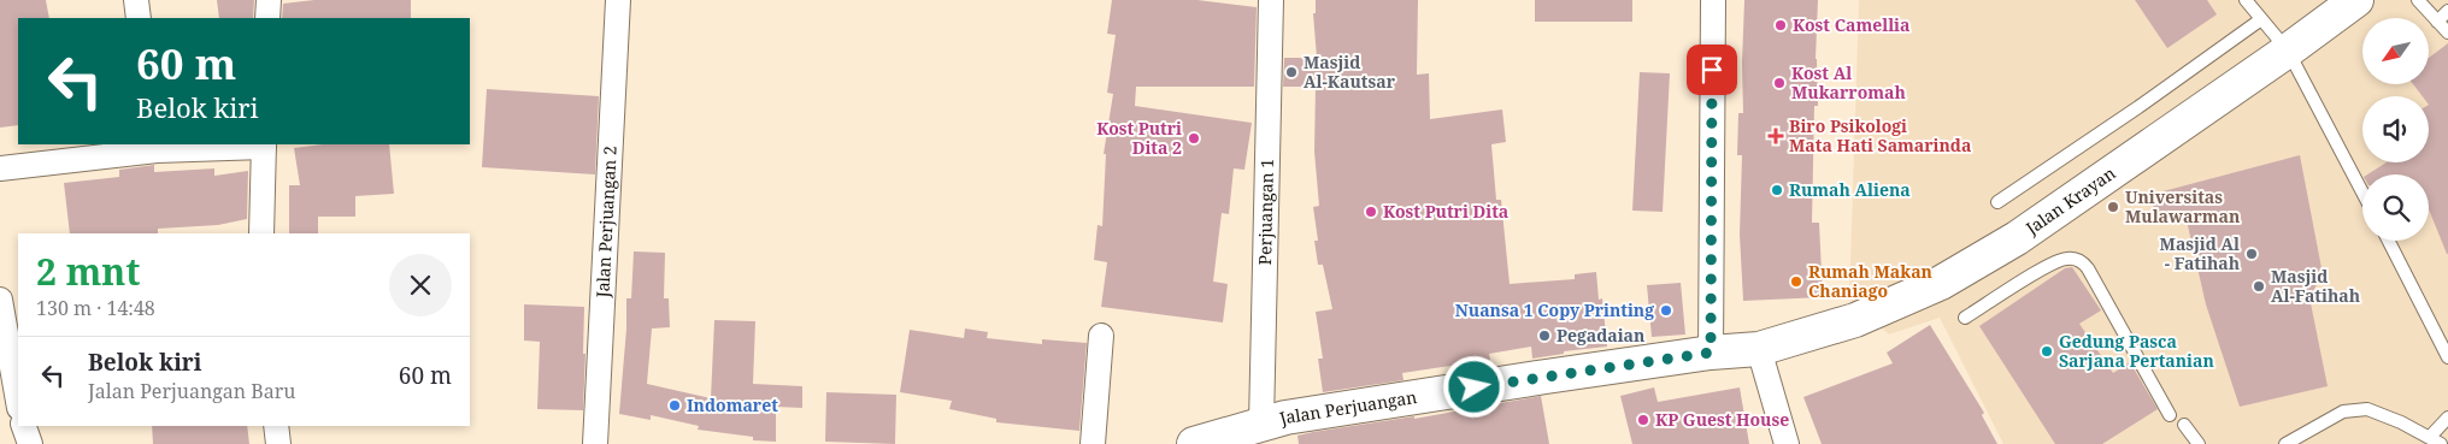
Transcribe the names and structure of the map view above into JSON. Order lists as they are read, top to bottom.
{
  "streets": {
    "street": [
      "Jalan Krayan",
      "Perjuangan 1",
      "Jalan Perjuangan 2",
      "Jalan Perjuangan"
    ]
  },
  "crossings": [
    ["Jalan Krayan", "Jalan Perjuangan"],
    ["Perjuangan 1", "Jalan Perjuangan"]
  ],
  "places": {
    "other": [
      "Kost Camellia",
      "Masjid Al-Kautsar",
      "Kost Al Mukarromah",
      "Kost Putri Dita 2",
      "Rumah Aliena",
      "Universitas Mulawarman",
      "Kost Putri Dita",
      "Masjid Al - Fatihah",
      "Rumah Makan Chaniago",
      "Masjid Al-Fatihah",
      "Nuansa 1 Copy Printing",
      "Pegadaian",
      "Gedung Pasca Sarjana Pertanian",
      "Indomaret",
      "KP Guest House"
    ],
    "health": ["Biro Psikologi Mata Hati Samarinda"]
  },
  "north": "bottom left",
  "page": {
    "turn": ["60 m", "Belok kiri"],
    "heading": ["2 mnt", "130 m · 14:48"],
    "list": [
      {
        "name": "Belok kiri",
        "note": "Jalan Perjuangan Baru",
        "value": "60 m"
      }
    ]
  }
}
